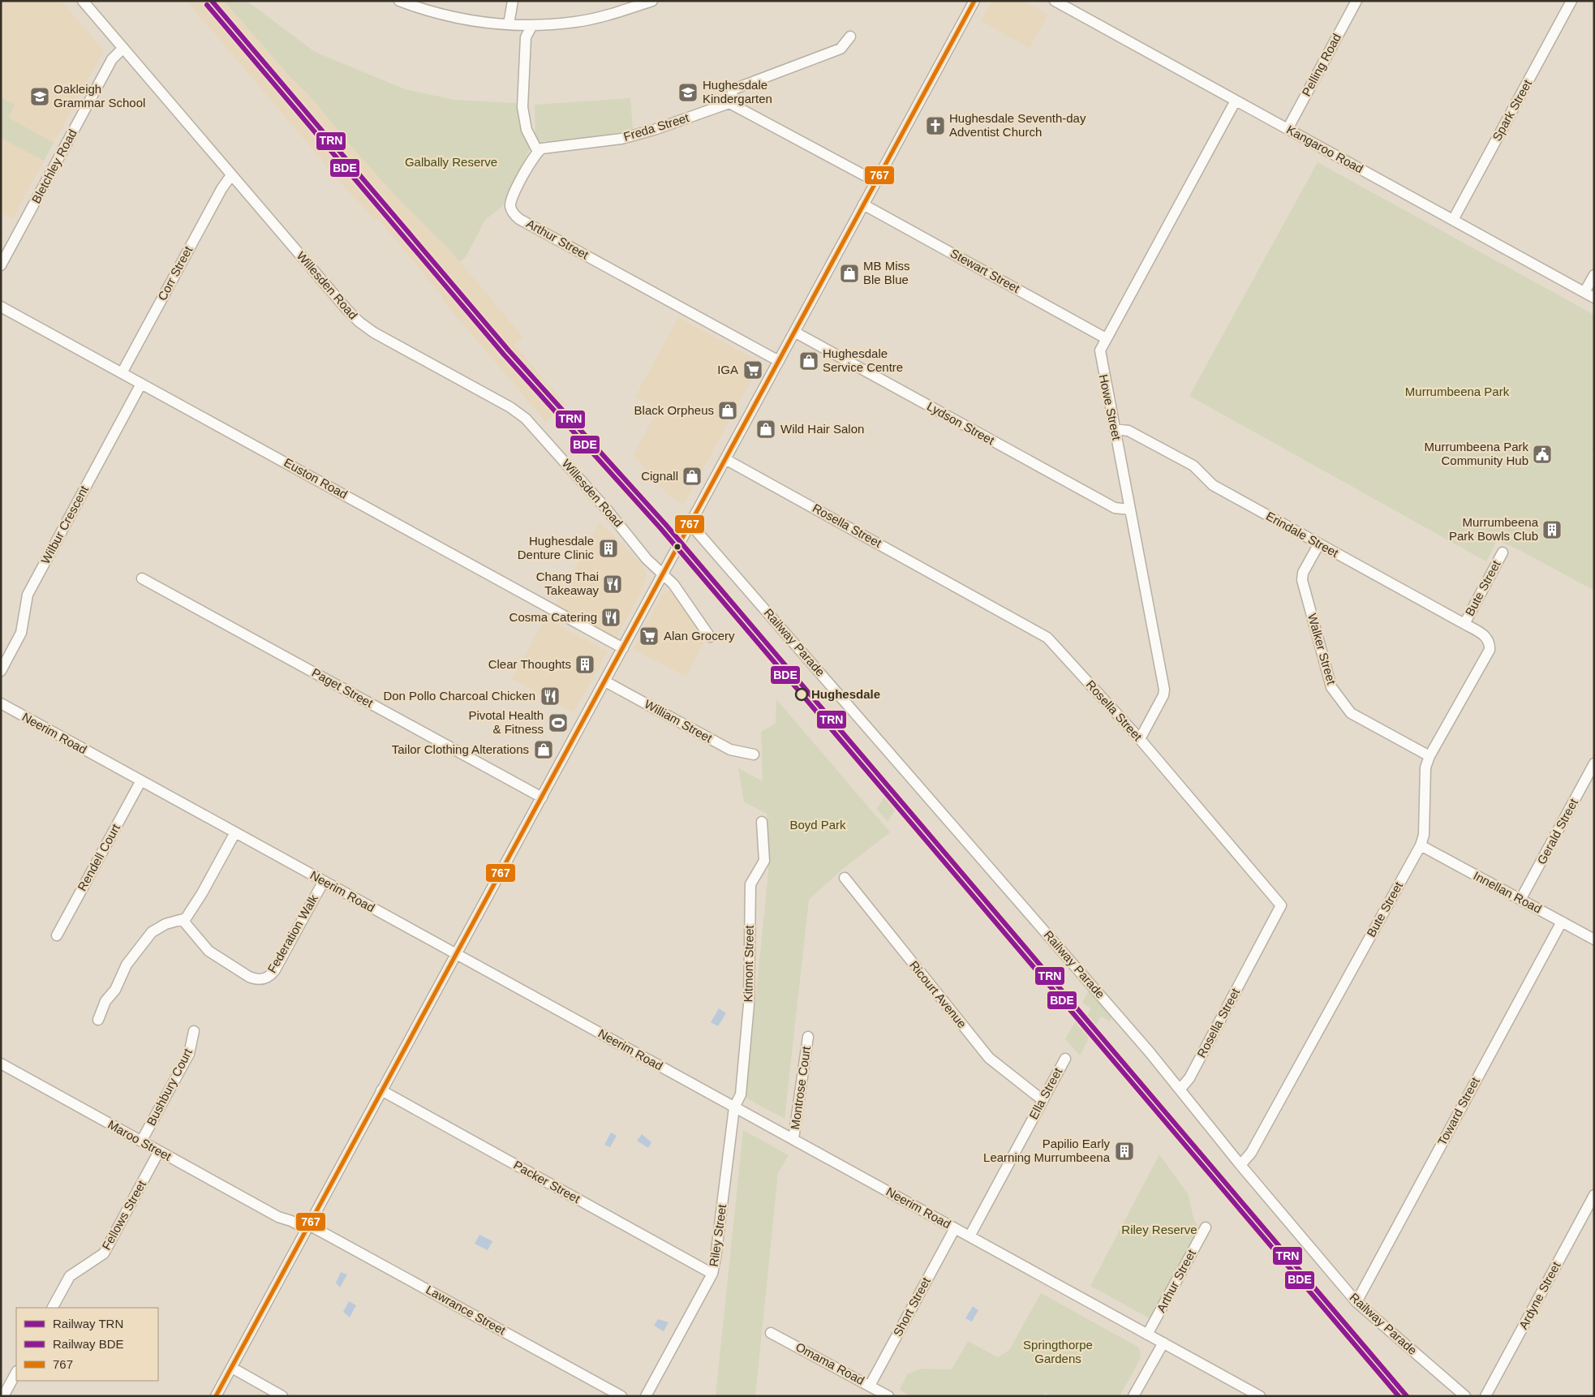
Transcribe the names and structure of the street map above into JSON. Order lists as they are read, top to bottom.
{
  "streets": {
    "street": [
      "Pelling Road",
      "Spark Street",
      "Freda Street",
      "Kangaroo Road",
      "Bletchley Road",
      "Arthur Street",
      "Stewart Street",
      "Corr Street",
      "Willesden Road",
      "Howe Street",
      "Lydson Street",
      "Euston Road",
      "Wilbur Crescent",
      "Rosella Street",
      "Erindale Street",
      "Bute Street",
      "Railway Parade",
      "Walker Street",
      "Paget Street",
      "William Street",
      "Neerim Road",
      "Gerald Street",
      "Rendell Court",
      "Innellan Road",
      "Federation Walk",
      "Kitmont Street",
      "Ricourt Avenue",
      "Bushbury Court",
      "Montrose Court",
      "Ella Street",
      "Toward Street",
      "Maroo Street",
      "Packer Street",
      "Fellows Street",
      "Riley Street",
      "Ardyne Street",
      "Short Street",
      "Lawrance Street",
      "Omama Road"
    ]
  },
  "crossings": [
    ["Pelling Road", "Kangaroo Road"],
    ["Spark Street", "Kangaroo Road"],
    ["Freda Street", "Arthur Street"],
    ["Kangaroo Road", "Howe Street"],
    ["Bletchley Road", "Willesden Road"],
    ["Arthur Street", "Neerim Road"],
    ["Stewart Street", "Howe Street"],
    ["Corr Street", "Willesden Road"],
    ["Corr Street", "Euston Road"],
    ["Howe Street", "Lydson Street"],
    ["Howe Street", "Rosella Street"],
    ["Howe Street", "Erindale Street"],
    ["Euston Road", "Wilbur Crescent"],
    ["Rosella Street", "Railway Parade"],
    ["Erindale Street", "Bute Street"],
    ["Erindale Street", "Walker Street"],
    ["Bute Street", "Railway Parade"],
    ["Bute Street", "Walker Street"],
    ["Bute Street", "Innellan Road"],
    ["Railway Parade", "Toward Street"],
    ["Neerim Road", "Rendell Court"],
    ["Neerim Road", "Federation Walk"],
    ["Neerim Road", "Kitmont Street"],
    ["Neerim Road", "Montrose Court"],
    ["Neerim Road", "Ella Street"],
    ["Neerim Road", "Riley Street"],
    ["Neerim Road", "Short Street"],
    ["Gerald Street", "Innellan Road"],
    ["Innellan Road", "Toward Street"],
    ["Kitmont Street", "Riley Street"],
    ["Ricourt Avenue", "Ella Street"],
    ["Bushbury Court", "Maroo Street"],
    ["Maroo Street", "Fellows Street"],
    ["Maroo Street", "Lawrance Street"],
    ["Packer Street", "Riley Street"],
    ["Short Street", "Omama Road"]
  ],
  "parks": [
    "Galbally Reserve",
    "Murrumbeena Park",
    "Boyd Park",
    "Riley Reserve",
    "Springthorpe Gardens"
  ],
  "places": {
    "school or university": ["Hughesdale Kindergarten", "Oakleigh Grammar School"],
    "church": ["Hughesdale Seventh-day Adventist Church"],
    "shop": [
      "MB Miss Ble Blue",
      "Hughesdale Service Centre",
      "Black Orpheus",
      "Wild Hair Salon",
      "Cignall",
      "Tailor Clothing Alterations"
    ],
    "supermarket": ["IGA", "Alan Grocery"],
    "public building": ["Murrumbeena Park Community Hub"],
    "building": [
      "Murrumbeena Park Bowls Club",
      "Hughesdale Denture Clinic",
      "Clear Thoughts",
      "Papilio Early Learning Murrumbeena"
    ],
    "restaurant": ["Chang Thai Takeaway", "Cosma Catering", "Don Pollo Charcoal Chicken"],
    "other": ["Hughesdale"],
    "sports": ["Pivotal Health & Fitness"]
  },
  "lines": ["rail line TRN", "transit line 767", "rail line BDE"],
  "legend": ["Railway TRN", "Railway BDE", "767"]
}
